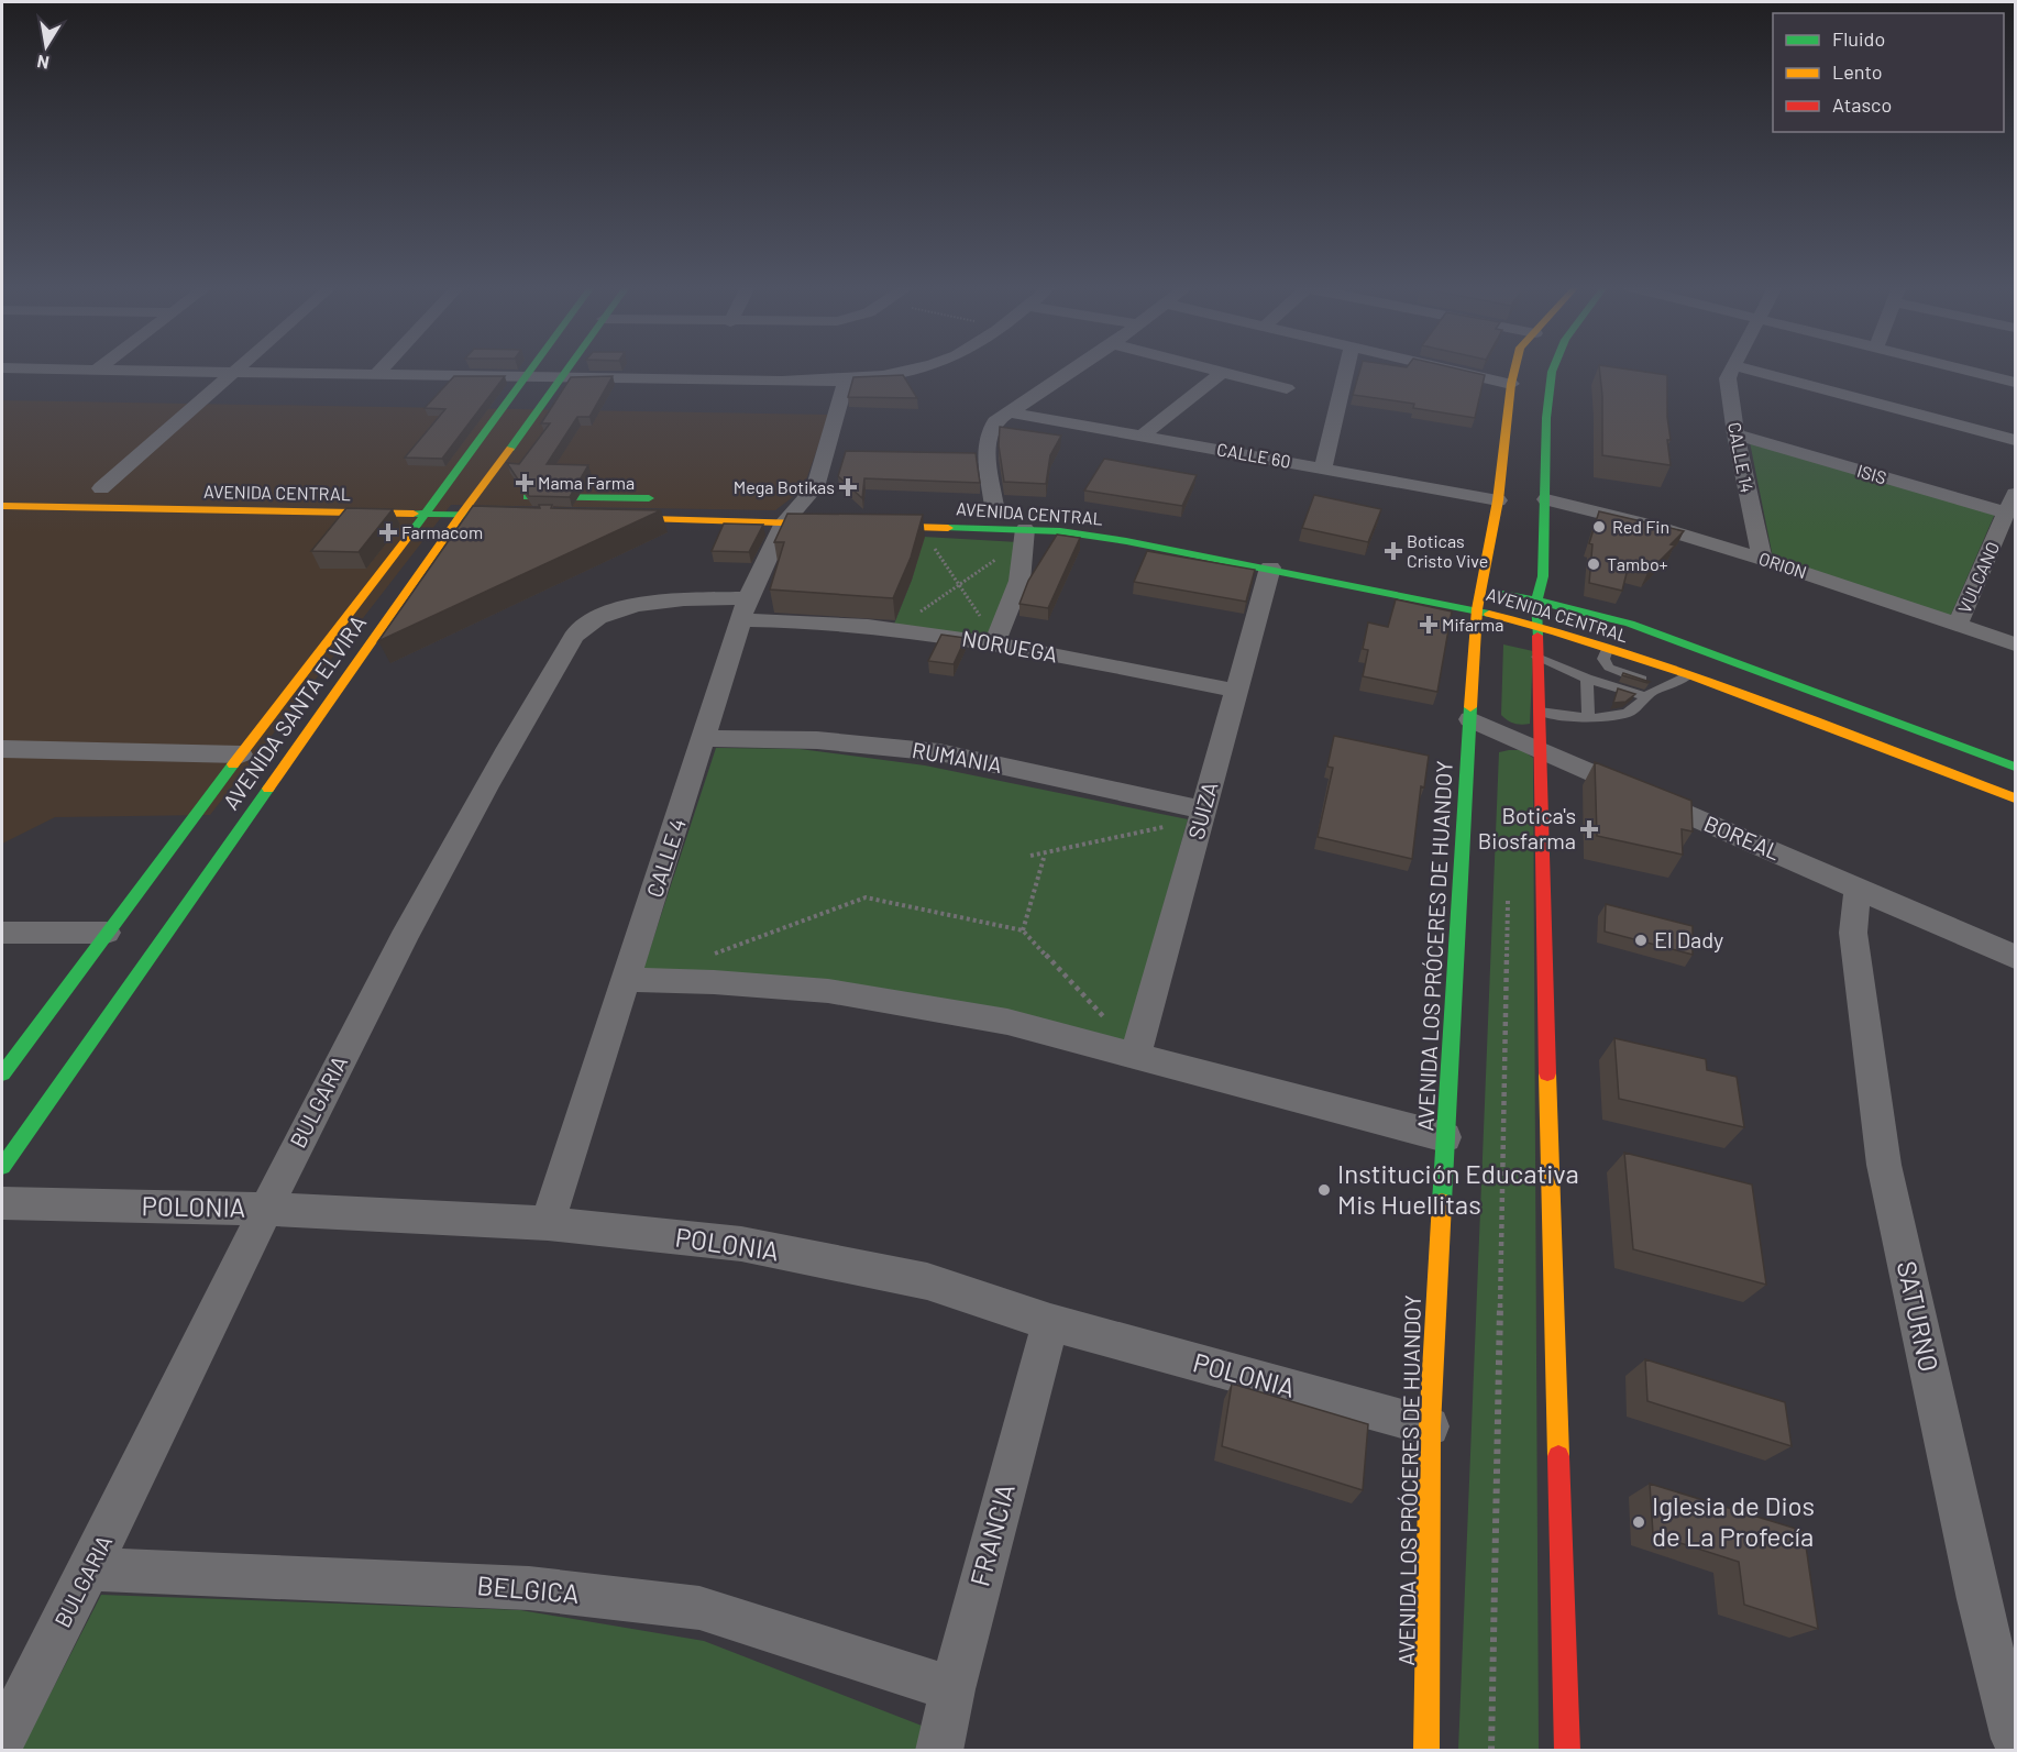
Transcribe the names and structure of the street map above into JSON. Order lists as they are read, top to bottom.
{
  "streets": {
    "main road": ["AVENIDA CENTRAL", "AVENIDA SANTA ELVIRA", "AVENIDA LOS PRÓCERES DE HUANDOY"],
    "street": [
      "CALLE 60",
      "CALLE 14",
      "ISIS",
      "ORION",
      "VULCANO",
      "NORUEGA",
      "RUMANIA",
      "SUIZA",
      "BOREAL",
      "CALLE 4",
      "BULGARIA",
      "POLONIA",
      "SATURNO",
      "FRANCIA",
      "BELGICA"
    ]
  },
  "crossings": [
    ["CALLE 60", "AVENIDA LOS PRÓCERES DE HUANDOY"],
    ["CALLE 14", "ISIS"],
    ["CALLE 14", "ORION"],
    ["ISIS", "VULCANO"],
    ["AVENIDA CENTRAL", "AVENIDA SANTA ELVIRA"],
    ["AVENIDA CENTRAL", "SUIZA"],
    ["AVENIDA CENTRAL", "CALLE 4"],
    ["AVENIDA CENTRAL", "AVENIDA LOS PRÓCERES DE HUANDOY"],
    ["ORION", "VULCANO"],
    ["NORUEGA", "SUIZA"],
    ["NORUEGA", "CALLE 4"],
    ["NORUEGA", "BULGARIA"],
    ["RUMANIA", "SUIZA"],
    ["RUMANIA", "CALLE 4"],
    ["BOREAL", "AVENIDA LOS PRÓCERES DE HUANDOY"],
    ["BOREAL", "SATURNO"],
    ["CALLE 4", "BULGARIA"],
    ["CALLE 4", "POLONIA"],
    ["AVENIDA LOS PRÓCERES DE HUANDOY", "POLONIA"],
    ["BULGARIA", "POLONIA"],
    ["BULGARIA", "BELGICA"],
    ["POLONIA", "FRANCIA"],
    ["FRANCIA", "BELGICA"]
  ],
  "places": {
    "health": [
      "Mama Farma",
      "Mega Botikas",
      "Farmacom",
      "Boticas Cristo Vive",
      "Mifarma",
      "Botica's Biosfarma"
    ],
    "other": [
      "Red Fin",
      "Tambo+",
      "El Dady",
      "Institución Educativa Mis Huellitas",
      "Iglesia de Dios de La Profecía"
    ]
  },
  "legend": ["Fluido", "Lento", "Atasco"],
  "north": "bottom"
}
